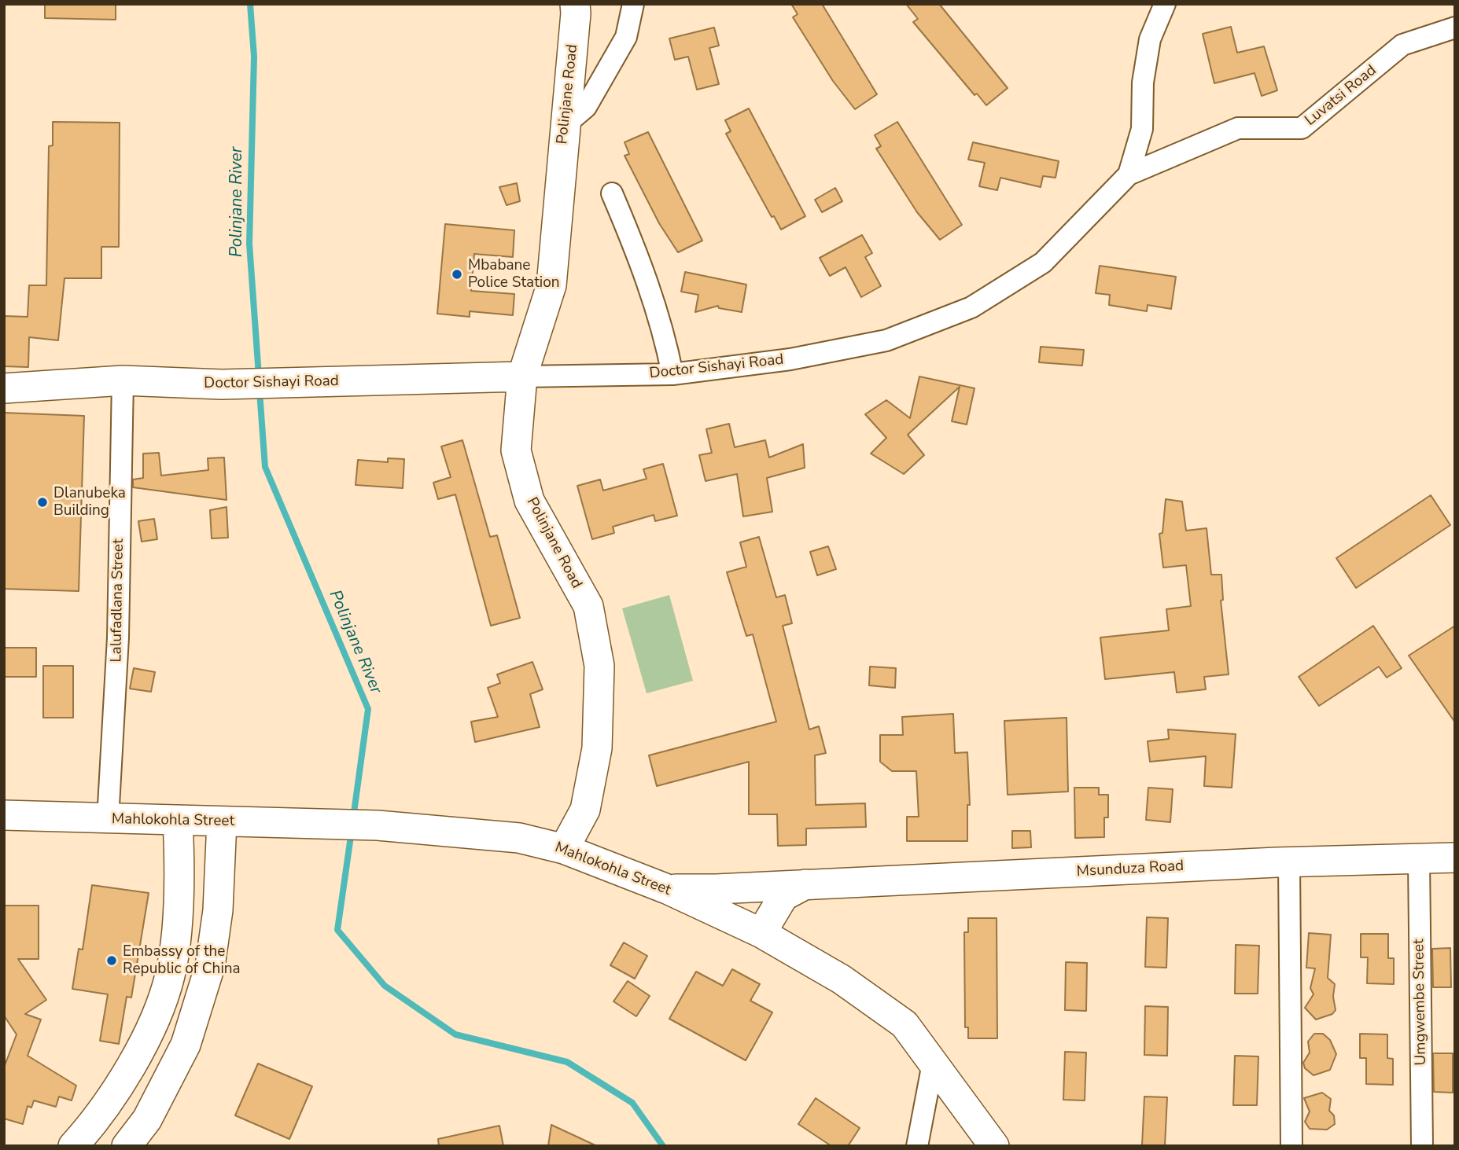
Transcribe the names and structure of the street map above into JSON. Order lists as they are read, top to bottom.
{
  "streets": {
    "street": [
      "Polinjane Road",
      "Luvatsi Road",
      "Doctor Sishayi Road",
      "Lalufadlana Street",
      "Mahlokohla Street",
      "Msunduza Road",
      "Umgwembe Street"
    ]
  },
  "crossings": [
    ["Polinjane Road", "Doctor Sishayi Road"],
    ["Polinjane Road", "Mahlokohla Street"],
    ["Luvatsi Road", "Doctor Sishayi Road"],
    ["Doctor Sishayi Road", "Lalufadlana Street"],
    ["Lalufadlana Street", "Mahlokohla Street"],
    ["Mahlokohla Street", "Msunduza Road"],
    ["Msunduza Road", "Umgwembe Street"]
  ],
  "water": ["Polinjane River"],
  "places": ["Mbabane Police Station", "Dlanubeka Building", "Embassy of the Republic of China"]
}
